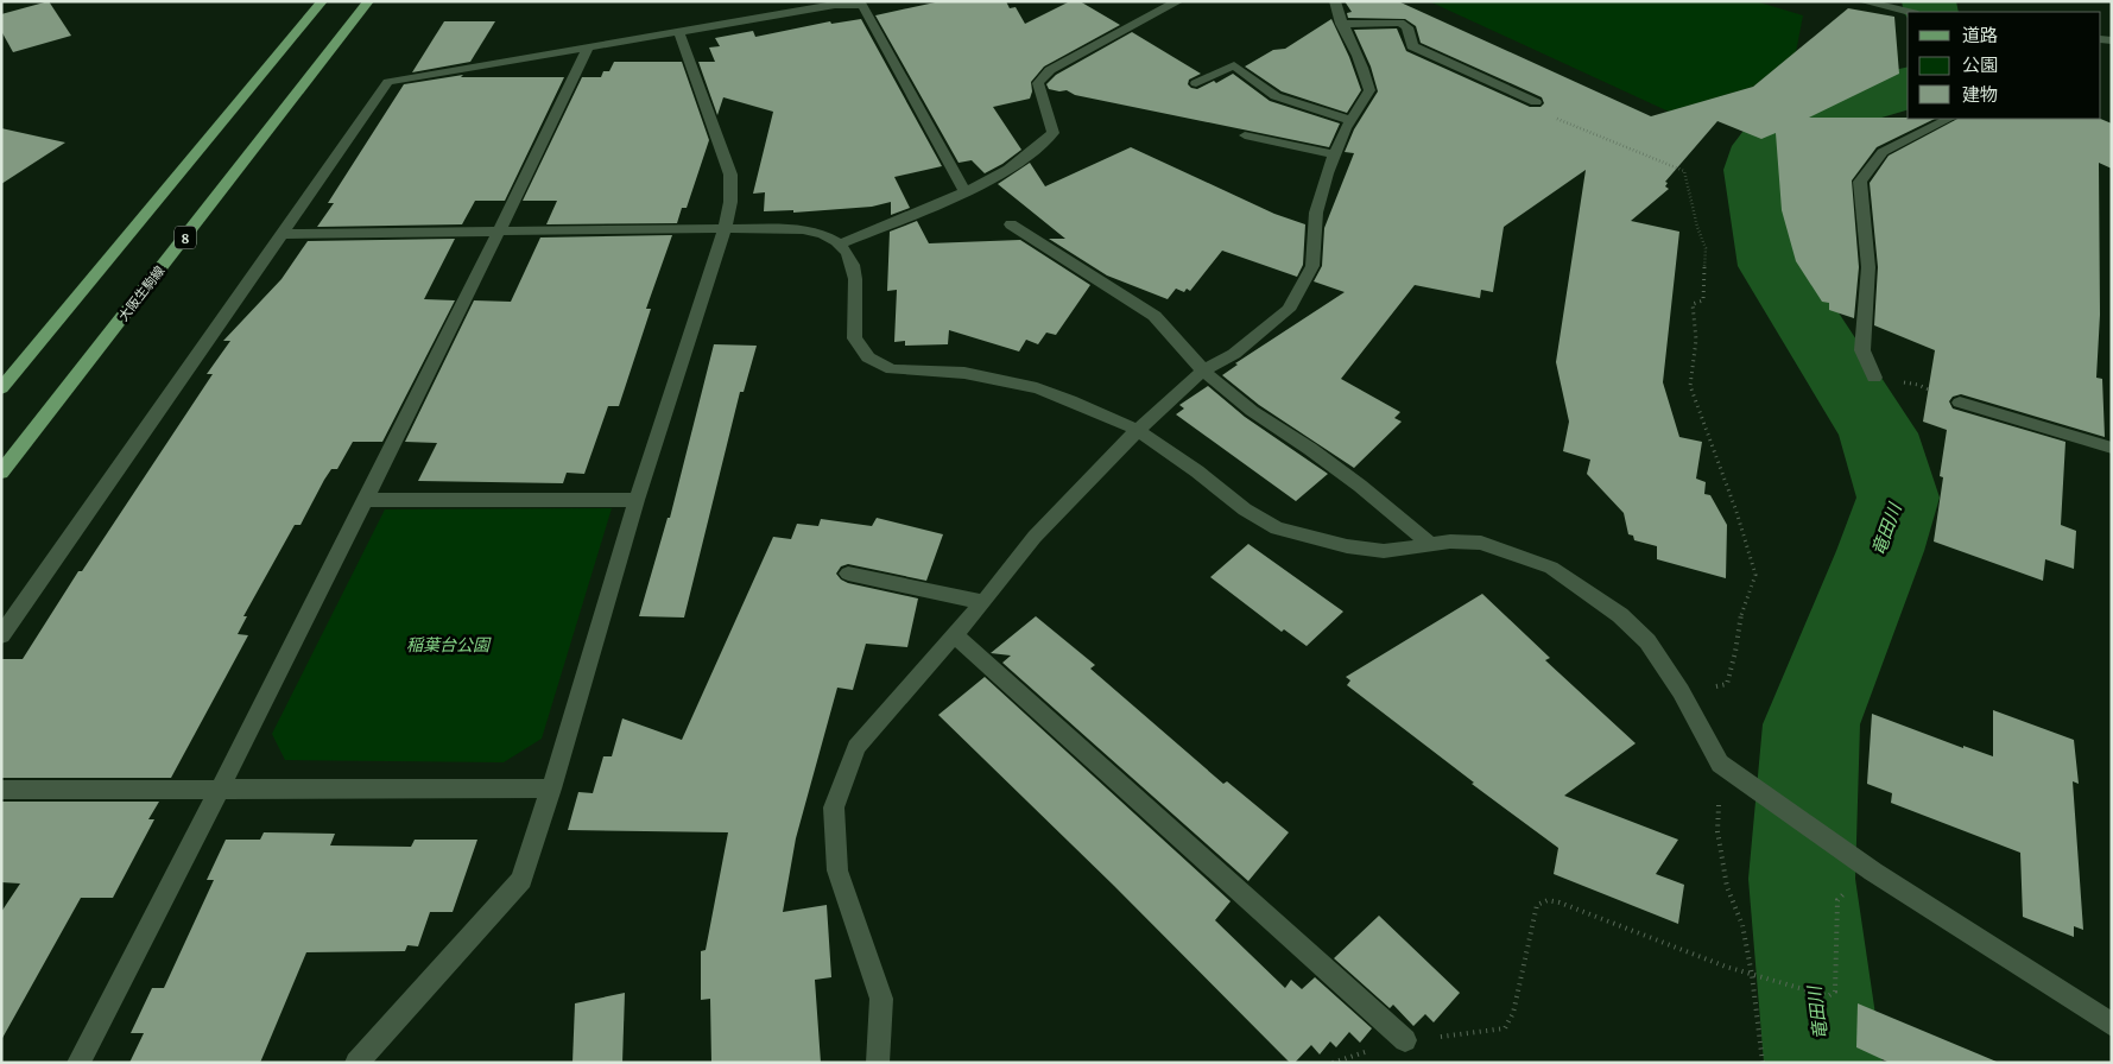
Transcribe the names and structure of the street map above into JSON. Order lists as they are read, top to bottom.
{
  "streets": {
    "main road": ["8", "大阪生駒線"]
  },
  "water": ["竜田川"],
  "parks": ["稲葉台公園"],
  "legend": ["道路", "公園", "建物"]
}
